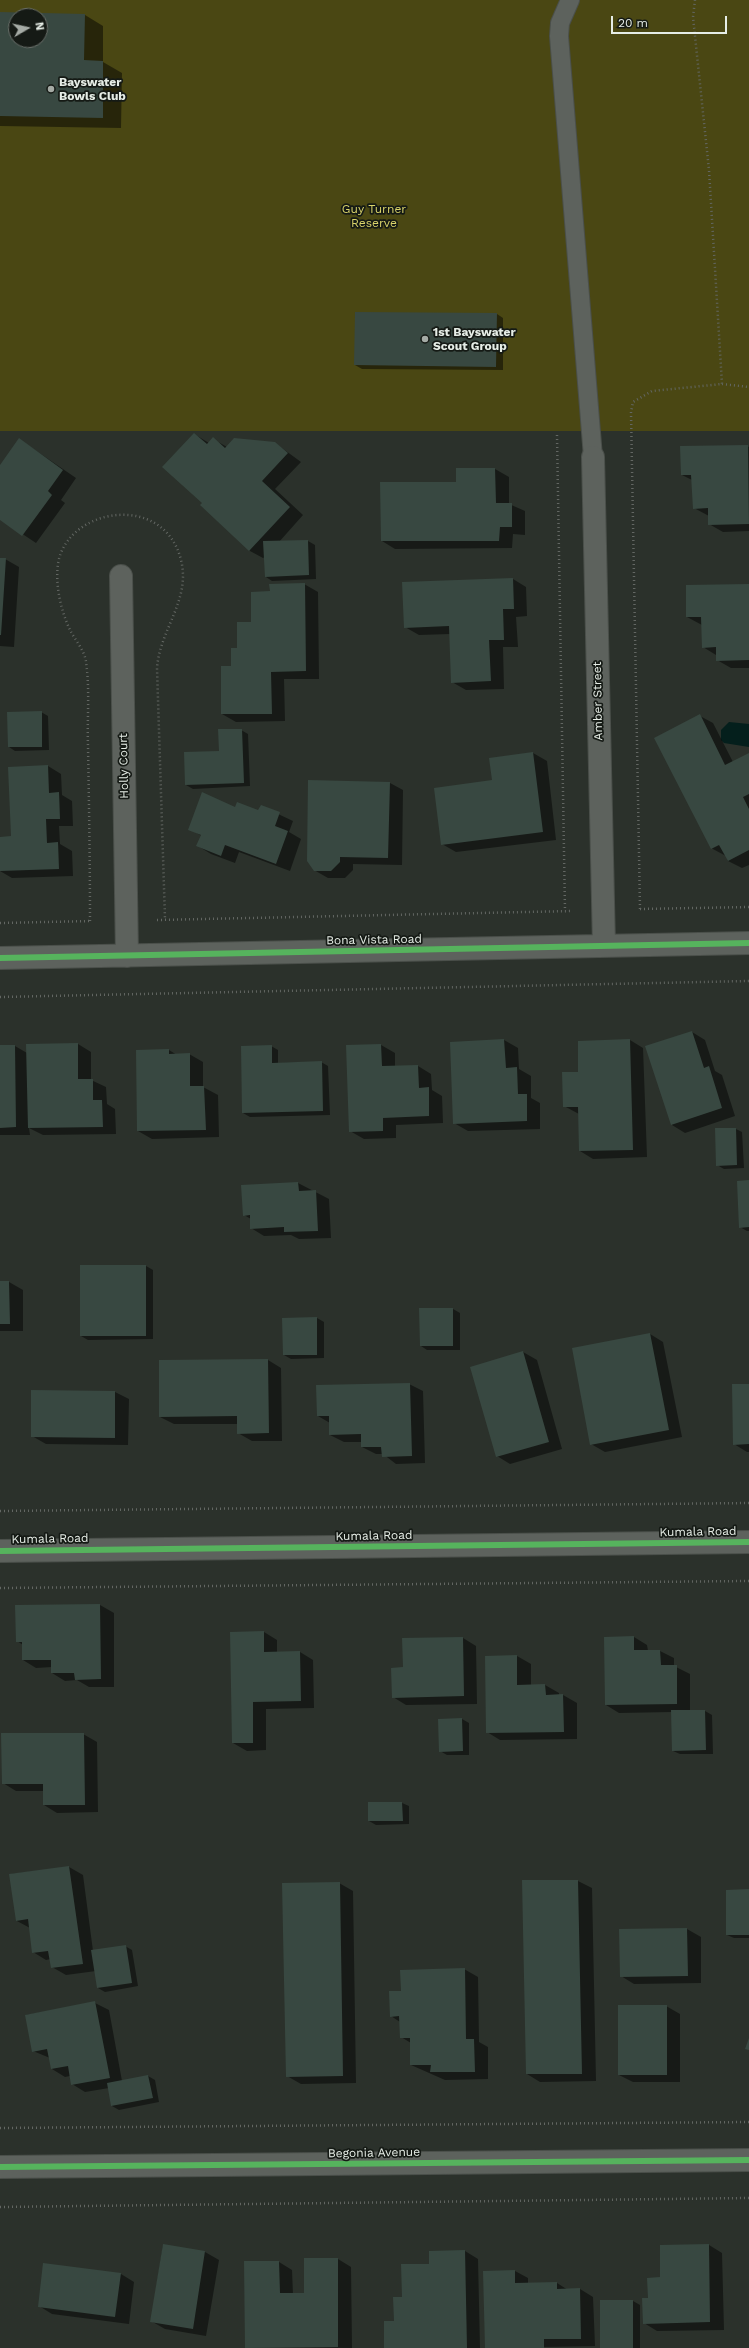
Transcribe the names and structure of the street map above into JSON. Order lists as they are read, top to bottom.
{
  "streets": {
    "street": [
      "Amber Street",
      "Holly Court",
      "Bona Vista Road",
      "Kumala Road",
      "Begonia Avenue"
    ]
  },
  "crossings": [
    ["Amber Street", "Bona Vista Road"],
    ["Holly Court", "Bona Vista Road"]
  ],
  "parks": ["Guy Turner Reserve"],
  "places": ["Bayswater Bowls Club", "1st Bayswater Scout Group"],
  "scale_bar": "20 m",
  "north": "right"
}
